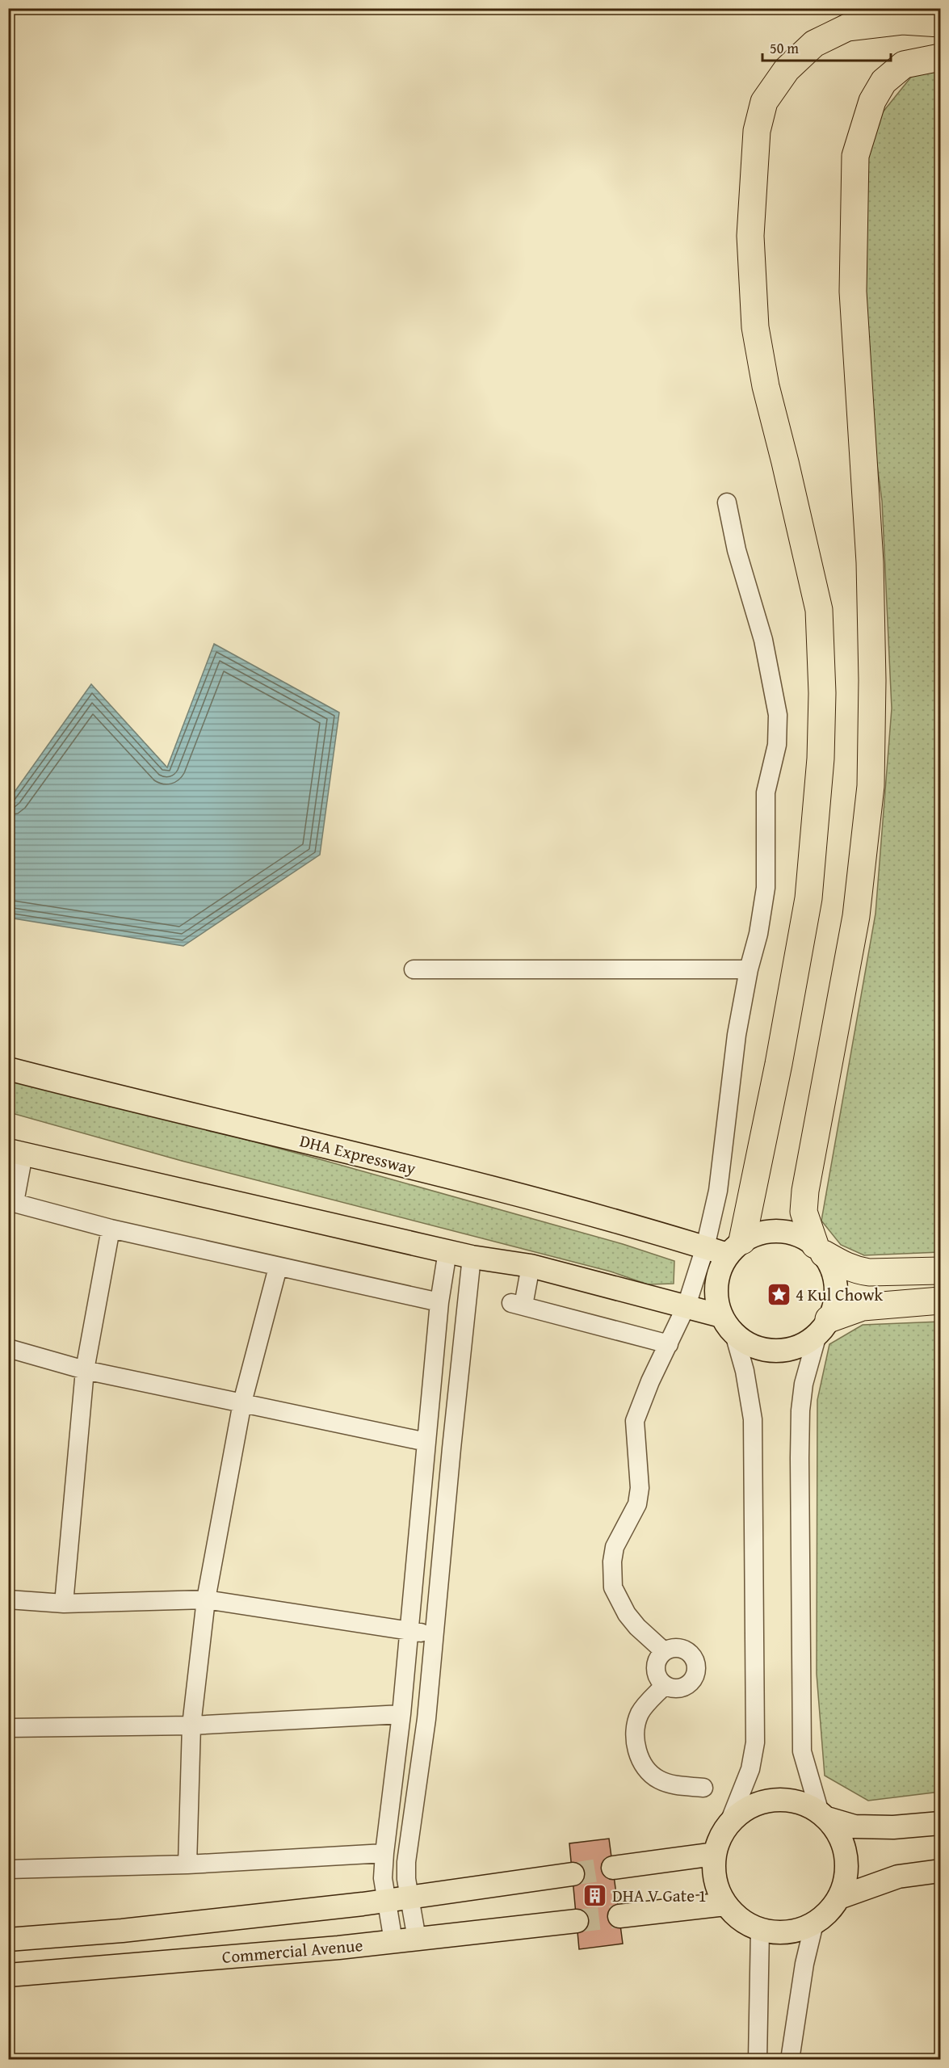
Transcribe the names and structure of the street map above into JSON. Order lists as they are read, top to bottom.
{
  "streets": {
    "main road": ["DHA Expressway", "Commercial Avenue"]
  },
  "places": {
    "place": ["4 Kul Chowk"],
    "building": ["DHA V Gate 1"]
  },
  "scale_bar": "50 m"
}
